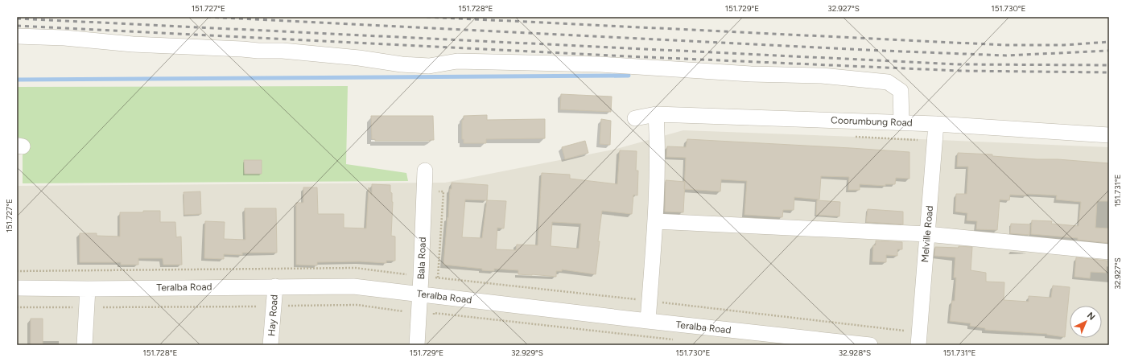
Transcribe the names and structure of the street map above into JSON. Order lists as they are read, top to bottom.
{
  "streets": {
    "street": [
      "Coorumbung Road",
      "Melville Road",
      "Bala Road",
      "Teralba Road",
      "Hay Road"
    ]
  },
  "crossings": [
    ["Coorumbung Road", "Melville Road"],
    ["Bala Road", "Teralba Road"],
    ["Teralba Road", "Hay Road"]
  ],
  "north": "top right",
  "coordinates": [
    "151.727°E",
    "151.728°E",
    "151.729°E",
    "32.927°S",
    "151.730°E",
    "151.731°E",
    "32.929°S",
    "32.928°S"
  ]
}
